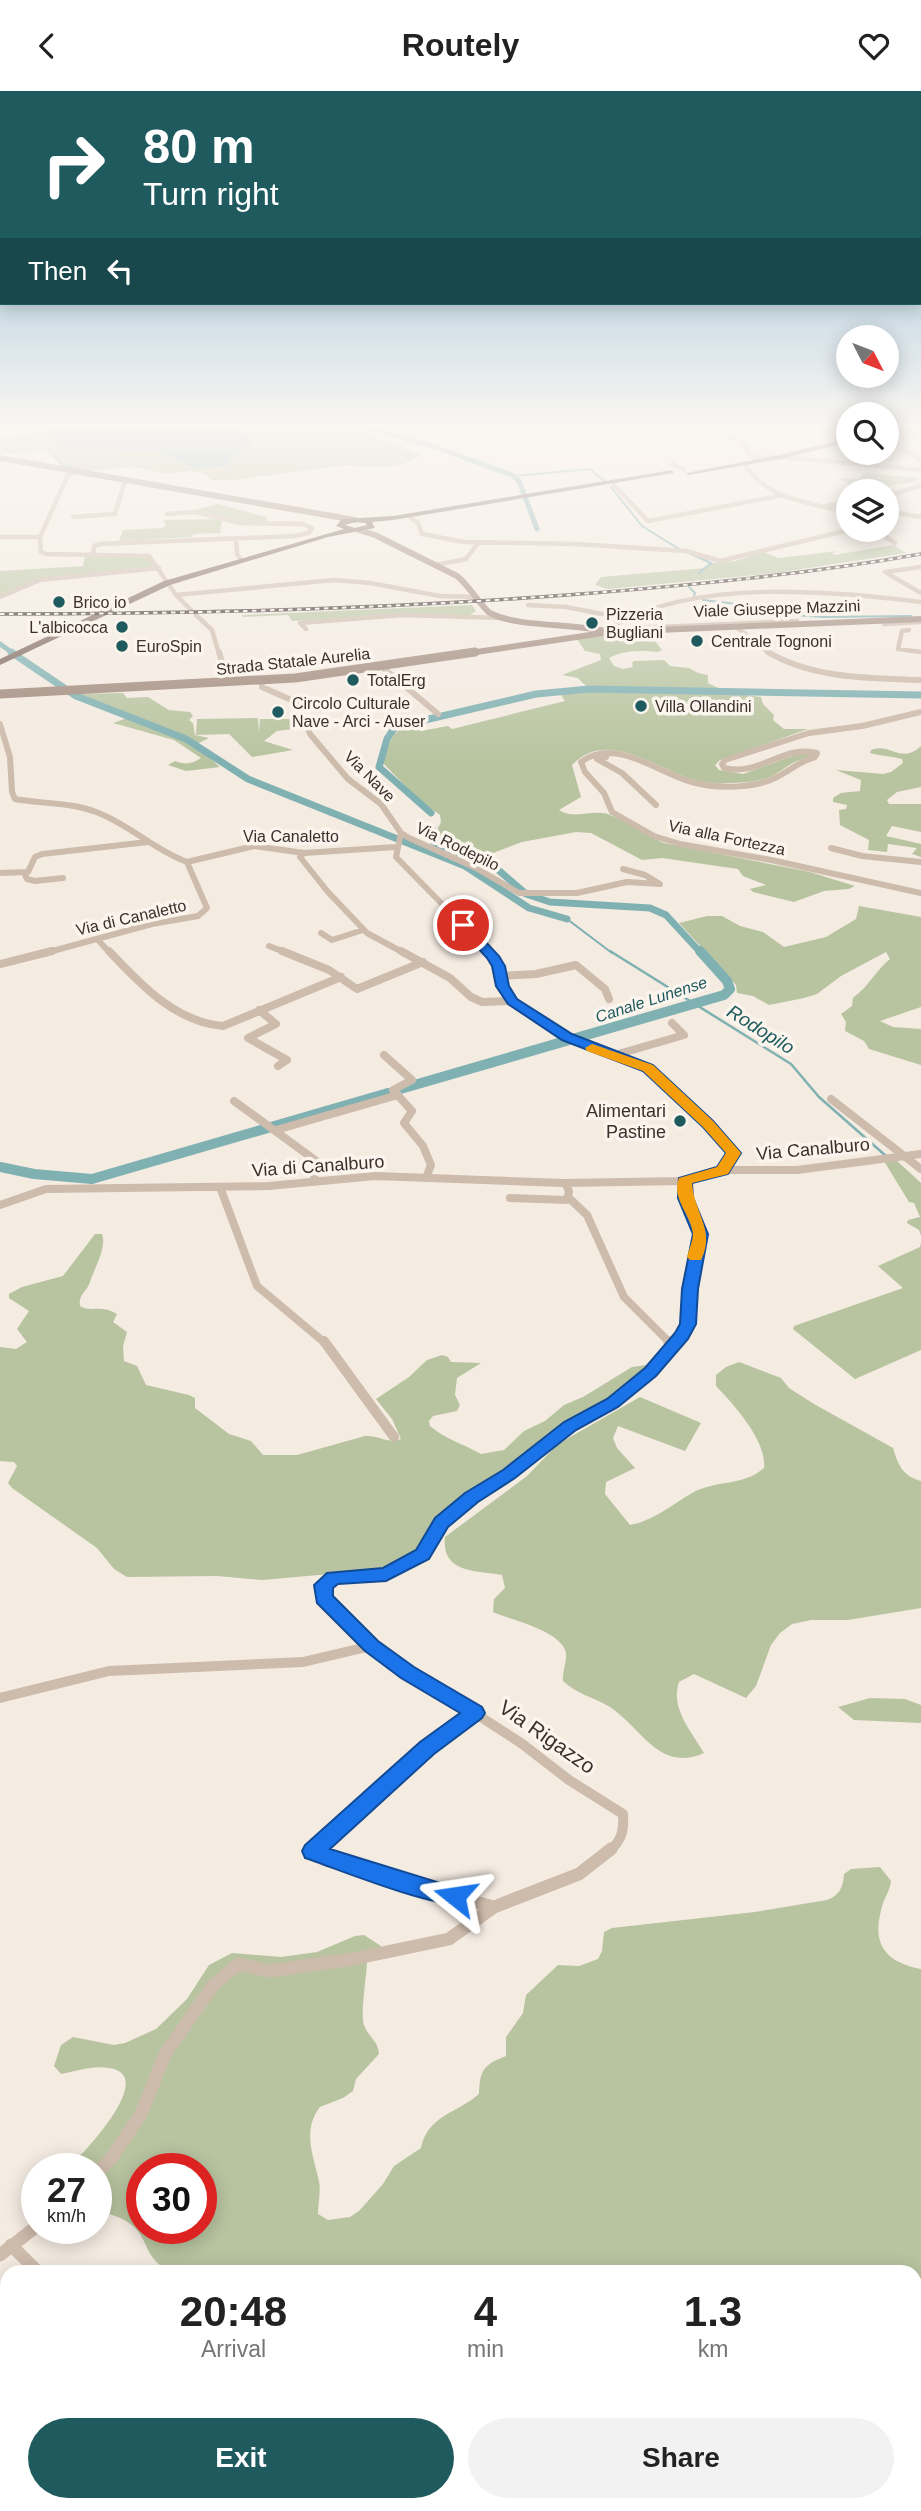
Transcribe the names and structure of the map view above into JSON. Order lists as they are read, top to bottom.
{
  "streets": {
    "main road": ["Viale Giuseppe Mazzini", "Strada Statale Aurelia"],
    "street": [
      "Via Nave",
      "Via Canaletto",
      "Via alla Fortezza",
      "Via Rodepilo",
      "Via di Canaletto",
      "Via Canalburo",
      "Via di Canalburo",
      "Via Rigazzo"
    ]
  },
  "crossings": [
    ["Strada Statale Aurelia", "Via Nave"],
    ["Via Nave", "Via Canaletto"],
    ["Via Nave", "Via Rodepilo"],
    ["Via Canaletto", "Via Rodepilo"],
    ["Via Canaletto", "Via di Canaletto"],
    ["Via Canalburo", "Via di Canalburo"],
    ["Via di Canalburo", "Via Rigazzo"]
  ],
  "water": ["Canale Lunense", "Rodopilo"],
  "places": [
    "Brico io",
    "Pizzeria Bugliani",
    "L'albicocca",
    "Centrale Tognoni",
    "EuroSpin",
    "TotalErg",
    "Villa Ollandini",
    "Circolo Culturale Nave - Arci - Auser",
    "Alimentari Pastine"
  ],
  "north": "bottom right",
  "page": {
    "header": "Routely",
    "turn": ["80 m", "Turn right"],
    "then": "Then",
    "speed": "27 km/h",
    "limit": "30",
    "eta": [
      "20:48",
      "Arrival",
      "4",
      "min",
      "1.3",
      "km"
    ],
    "buttons": ["Exit", "Share"]
  }
}
